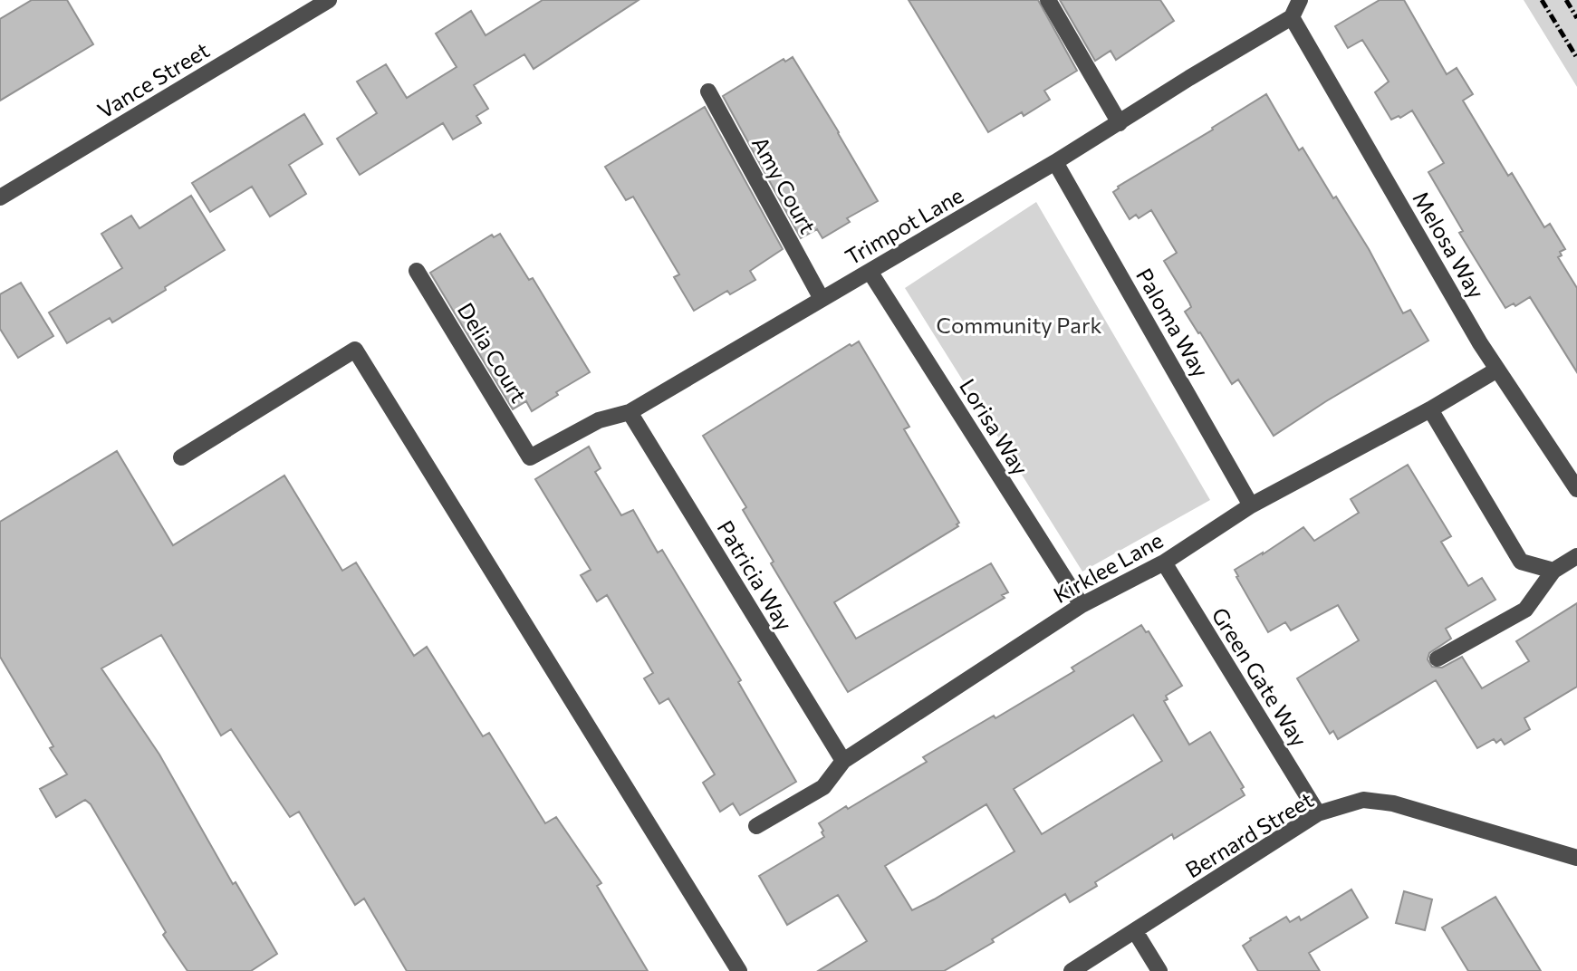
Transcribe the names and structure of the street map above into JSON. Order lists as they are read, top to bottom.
{
  "streets": {
    "street": [
      "Vance Street",
      "Amy Court",
      "Trimpot Lane",
      "Melosa Way",
      "Paloma Way",
      "Delia Court",
      "Lorisa Way",
      "Kirklee Lane",
      "Patricia Way",
      "Green Gate Way",
      "Bernard Street"
    ]
  },
  "crossings": [
    ["Amy Court", "Trimpot Lane"],
    ["Trimpot Lane", "Melosa Way"],
    ["Trimpot Lane", "Paloma Way"],
    ["Trimpot Lane", "Delia Court"],
    ["Trimpot Lane", "Lorisa Way"],
    ["Trimpot Lane", "Patricia Way"],
    ["Melosa Way", "Kirklee Lane"],
    ["Paloma Way", "Kirklee Lane"],
    ["Lorisa Way", "Kirklee Lane"],
    ["Kirklee Lane", "Patricia Way"],
    ["Kirklee Lane", "Green Gate Way"],
    ["Green Gate Way", "Bernard Street"]
  ],
  "parks": ["Community Park"]
}
